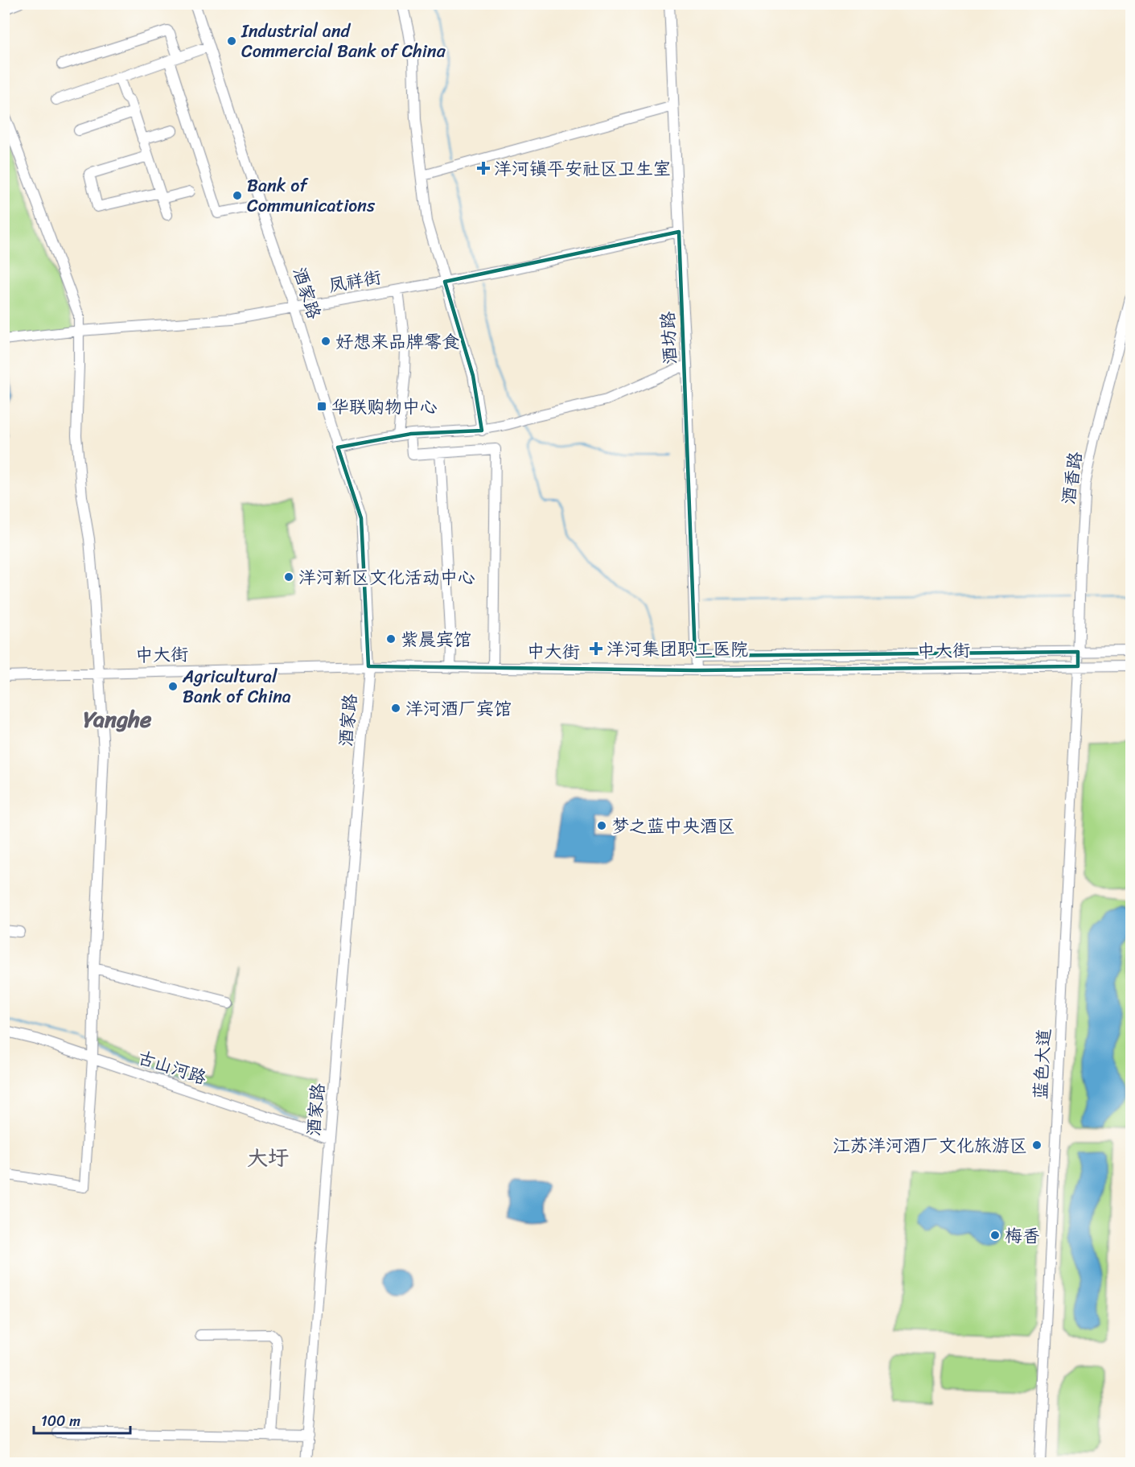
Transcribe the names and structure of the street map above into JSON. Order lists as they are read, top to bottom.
{
  "streets": {
    "street": [
      "凤祥街",
      "酒家路",
      "酒坊路",
      "酒香路",
      "中大街",
      "蓝色大道",
      "古山河路"
    ]
  },
  "crossings": [
    ["凤祥街", "酒家路"],
    ["凤祥街", "酒坊路"],
    ["酒家路", "中大街"],
    ["酒家路", "古山河路"],
    ["酒坊路", "中大街"],
    ["酒香路", "中大街"],
    ["酒香路", "蓝色大道"],
    ["中大街", "蓝色大道"]
  ],
  "districts": ["Yanghe", "大圩"],
  "places": {
    "other": [
      "Industrial and Commercial Bank of China",
      "Bank of Communications",
      "好想来品牌零食",
      "洋河新区文化活动中心",
      "紫晨宾馆",
      "Agricultural Bank of China",
      "洋河酒厂宾馆",
      "梦之蓝中央酒区",
      "江苏洋河酒厂文化旅游区",
      "梅香"
    ],
    "health": ["洋河镇平安社区卫生室", "洋河集团职工医院"],
    "transit": ["华联购物中心"]
  },
  "scale_bar": "100 m"
}
